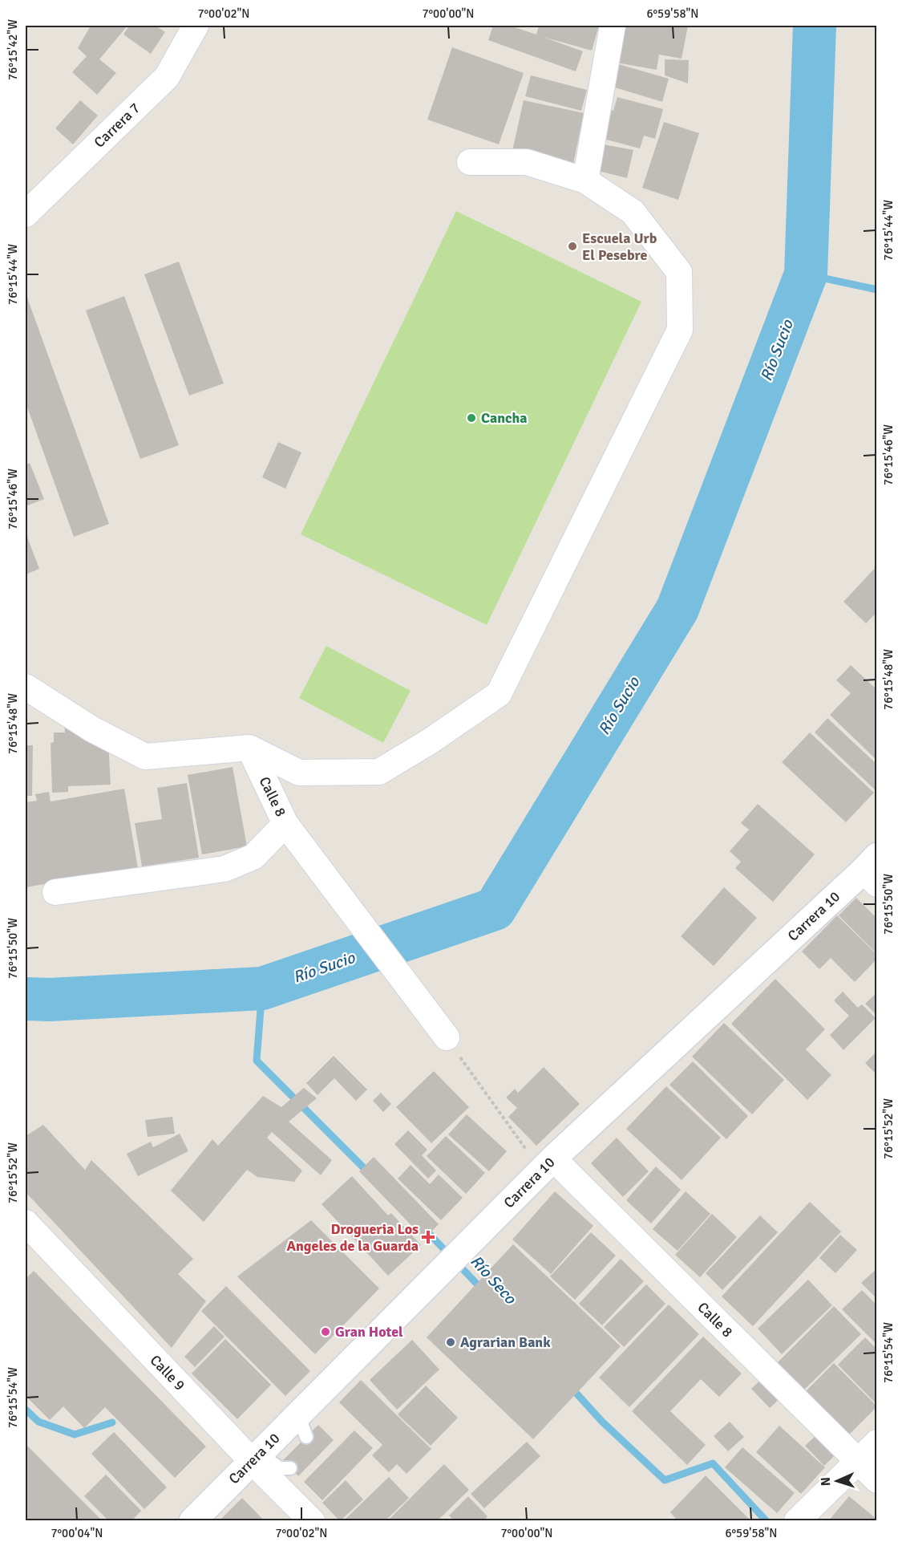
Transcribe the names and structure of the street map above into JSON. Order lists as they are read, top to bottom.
{
  "streets": {
    "main road": ["Carrera 10"],
    "street": ["Carrera 7", "Calle 8", "Calle 9"]
  },
  "crossings": [
    ["Calle 8", "Carrera 10"],
    ["Carrera 10", "Calle 9"]
  ],
  "water": ["Río Sucio", "Río Seco"],
  "places": {
    "other": [
      "Escuela Urb El Pesebre",
      "Cancha",
      "Gran Hotel",
      "Agrarian Bank"
    ],
    "health": ["Drogueria Los Angeles de la Guarda"]
  },
  "north": "left",
  "coordinates": [
    "7°00'02\"N",
    "7°00'00\"N",
    "6°59'58\"N",
    "76°15'42\"W",
    "76°15'44\"W",
    "76°15'46\"W",
    "76°15'48\"W",
    "76°15'50\"W",
    "76°15'52\"W",
    "76°15'54\"W",
    "7°00'04\"N"
  ]
}
